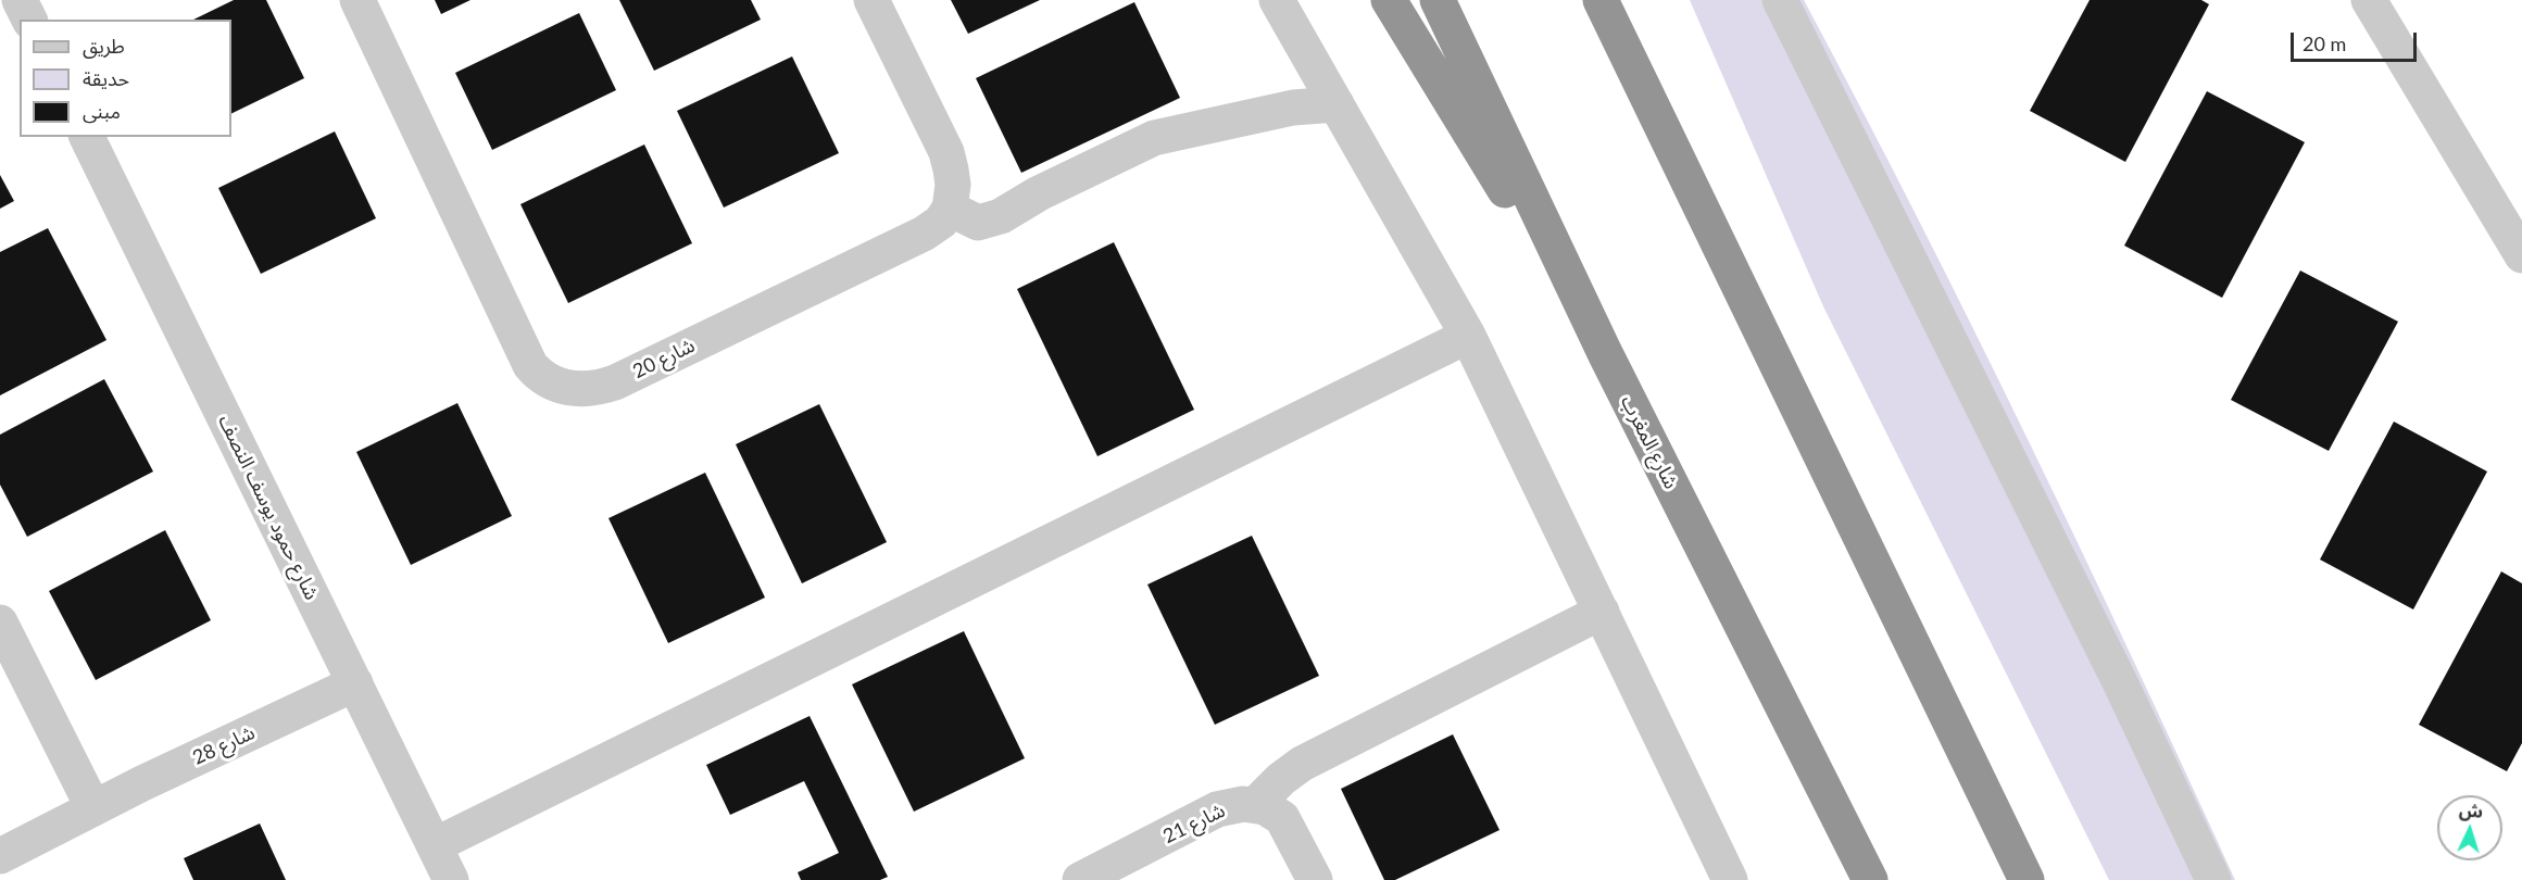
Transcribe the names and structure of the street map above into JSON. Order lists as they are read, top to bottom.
{
  "streets": {
    "highway": ["شارع المغرب"],
    "street": [
      "شارع 20",
      "شارع حمود يوسف النصف",
      "شارع 28",
      "شارع 21"
    ]
  },
  "crossings": [
    ["شارع حمود يوسف النصف", "شارع 28"]
  ],
  "legend": ["طريق", "حديقة", "مبنى"],
  "scale_bar": "20 m",
  "north": "top"
}
